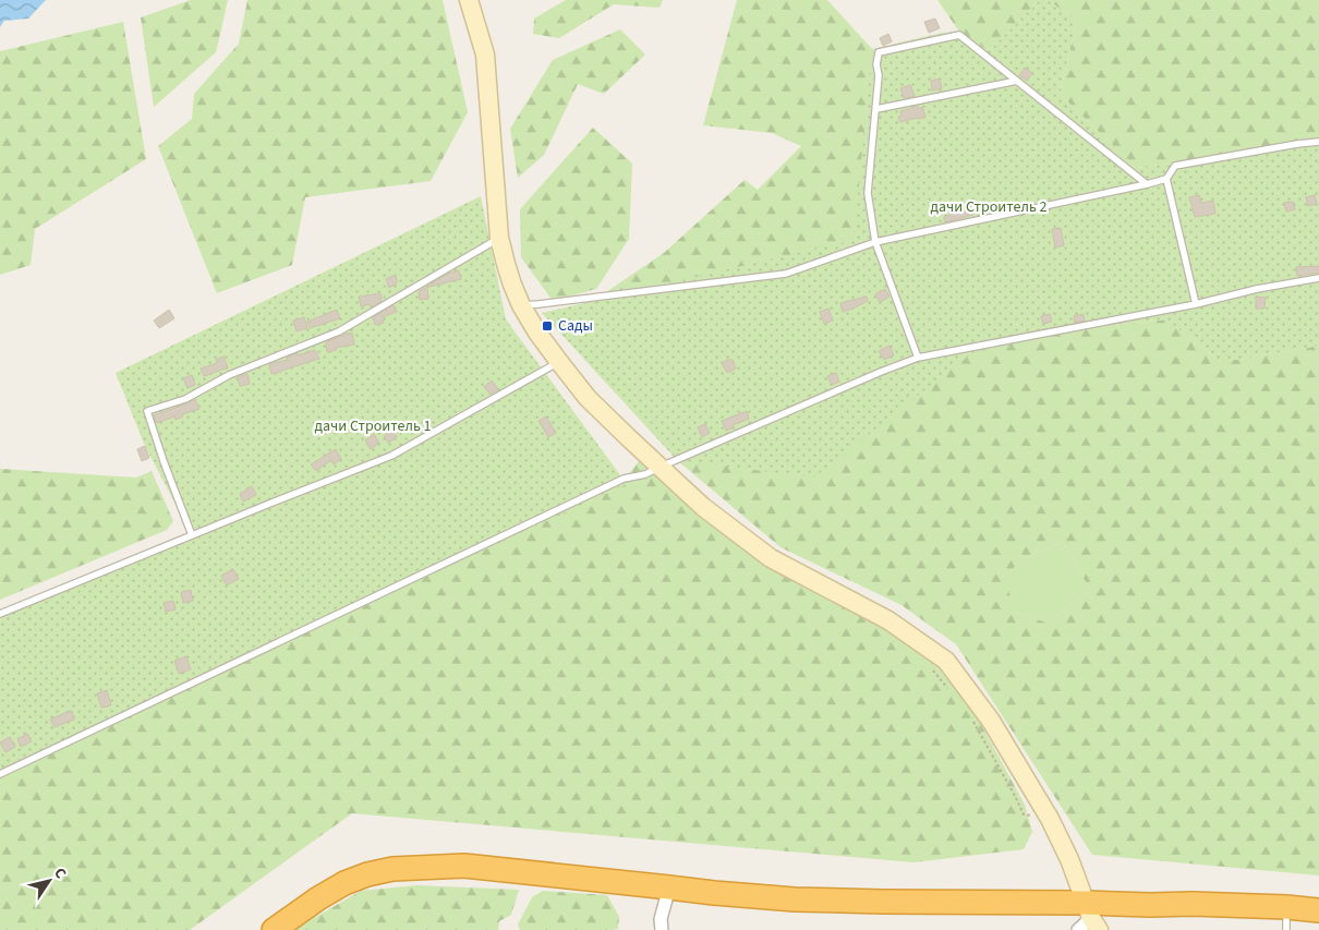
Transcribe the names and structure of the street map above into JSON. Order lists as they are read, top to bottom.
{
  "parks": ["дачи Строитель 2", "дачи Строитель 1"],
  "places": {
    "transit": ["Сады"]
  },
  "north": "top right"
}
